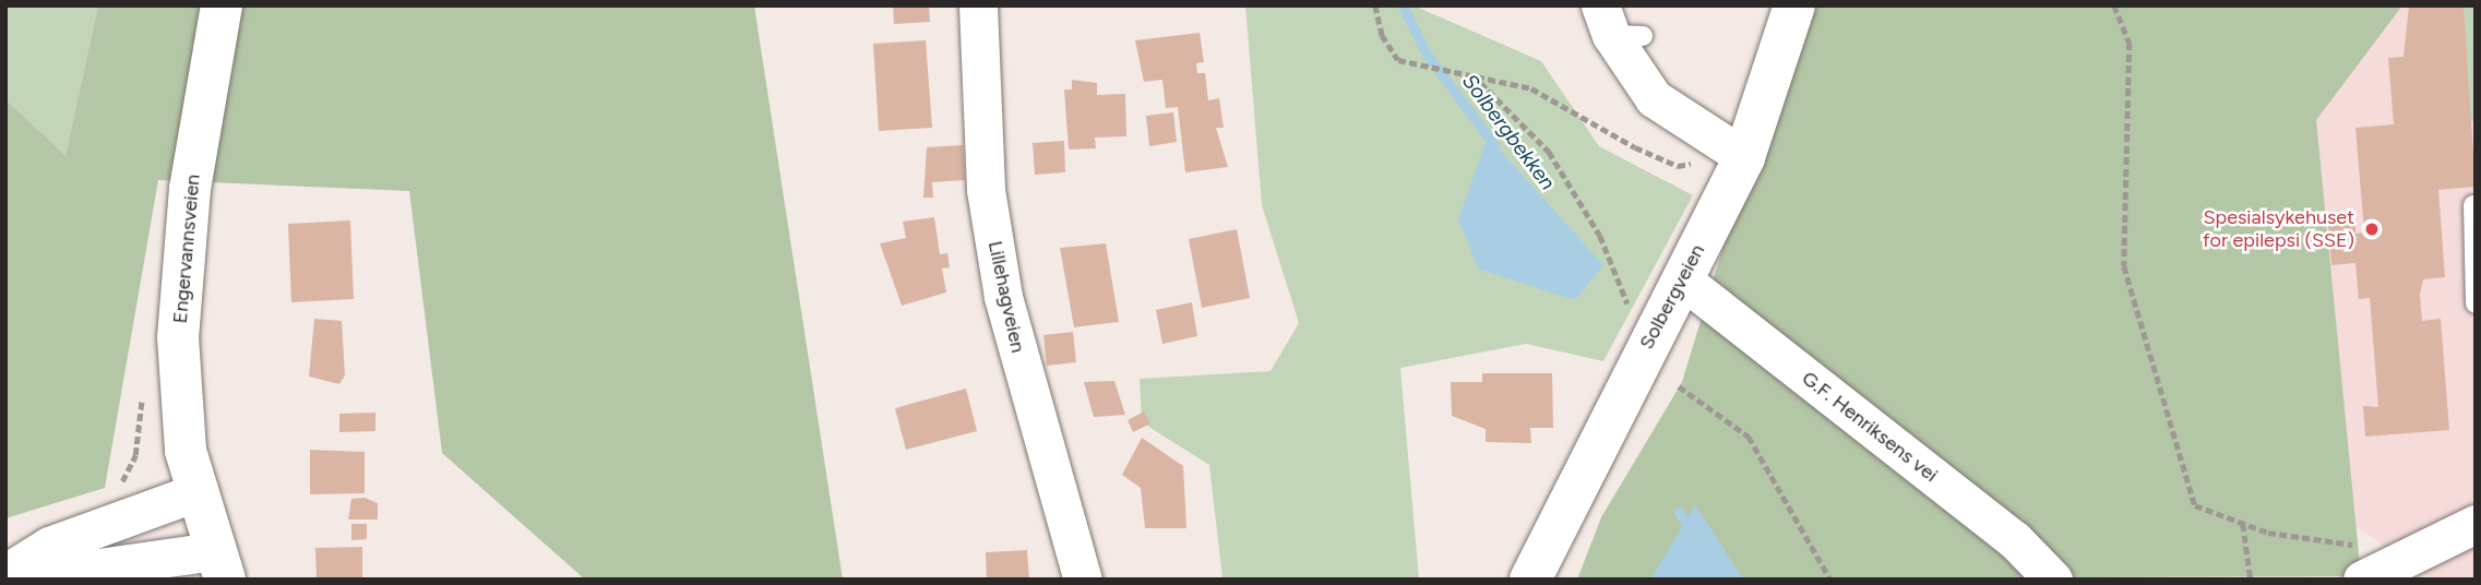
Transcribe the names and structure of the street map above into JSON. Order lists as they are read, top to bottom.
{
  "streets": {
    "street": [
      "Engervannsveien",
      "Lillehagveien",
      "Solbergveien",
      "G.F. Henriksens vei"
    ]
  },
  "crossings": [
    ["Solbergveien", "G.F. Henriksens vei"]
  ],
  "water": ["Solbergbekken"],
  "places": ["Spesialsykehuset for epilepsi (SSE)"]
}
